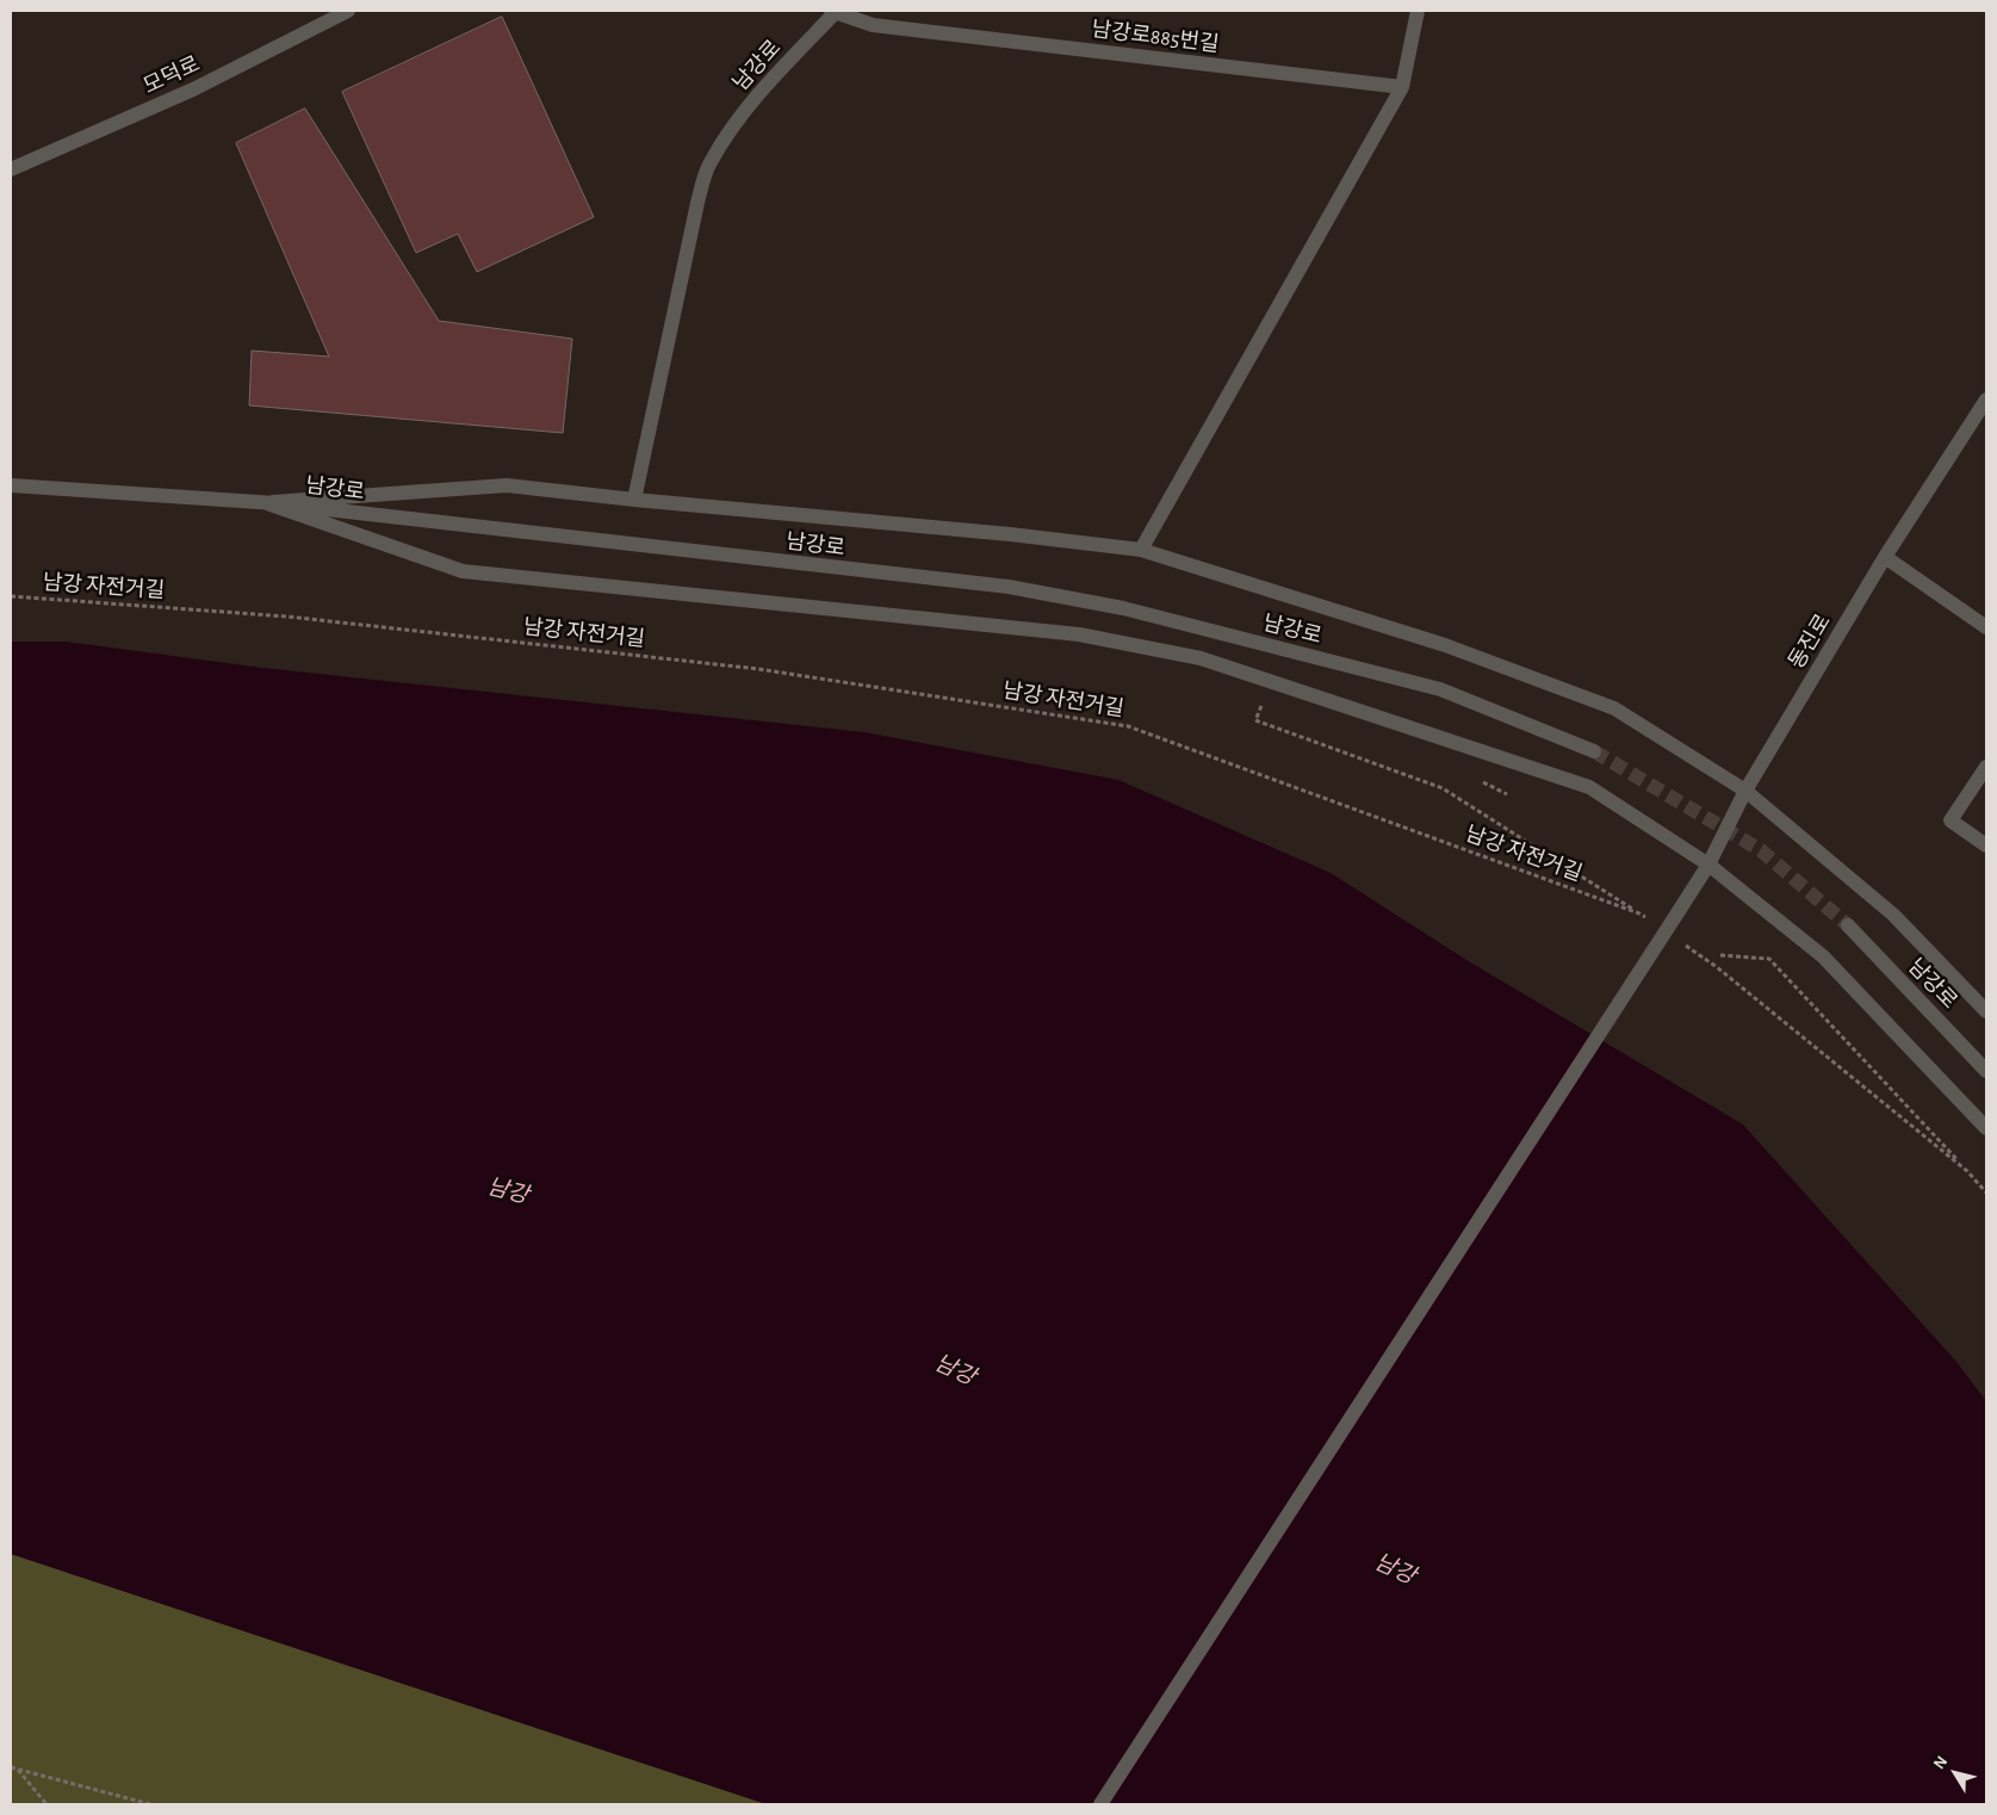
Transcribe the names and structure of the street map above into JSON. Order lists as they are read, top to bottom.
{
  "streets": {
    "street": [
      "남강로885번길",
      "남강로",
      "모덕로",
      "동진로"
    ],
    "path": ["남강 자전거길"]
  },
  "crossings": [
    ["남강로885번길", "남강로"]
  ],
  "water": ["남강"],
  "north": "top left"
}
